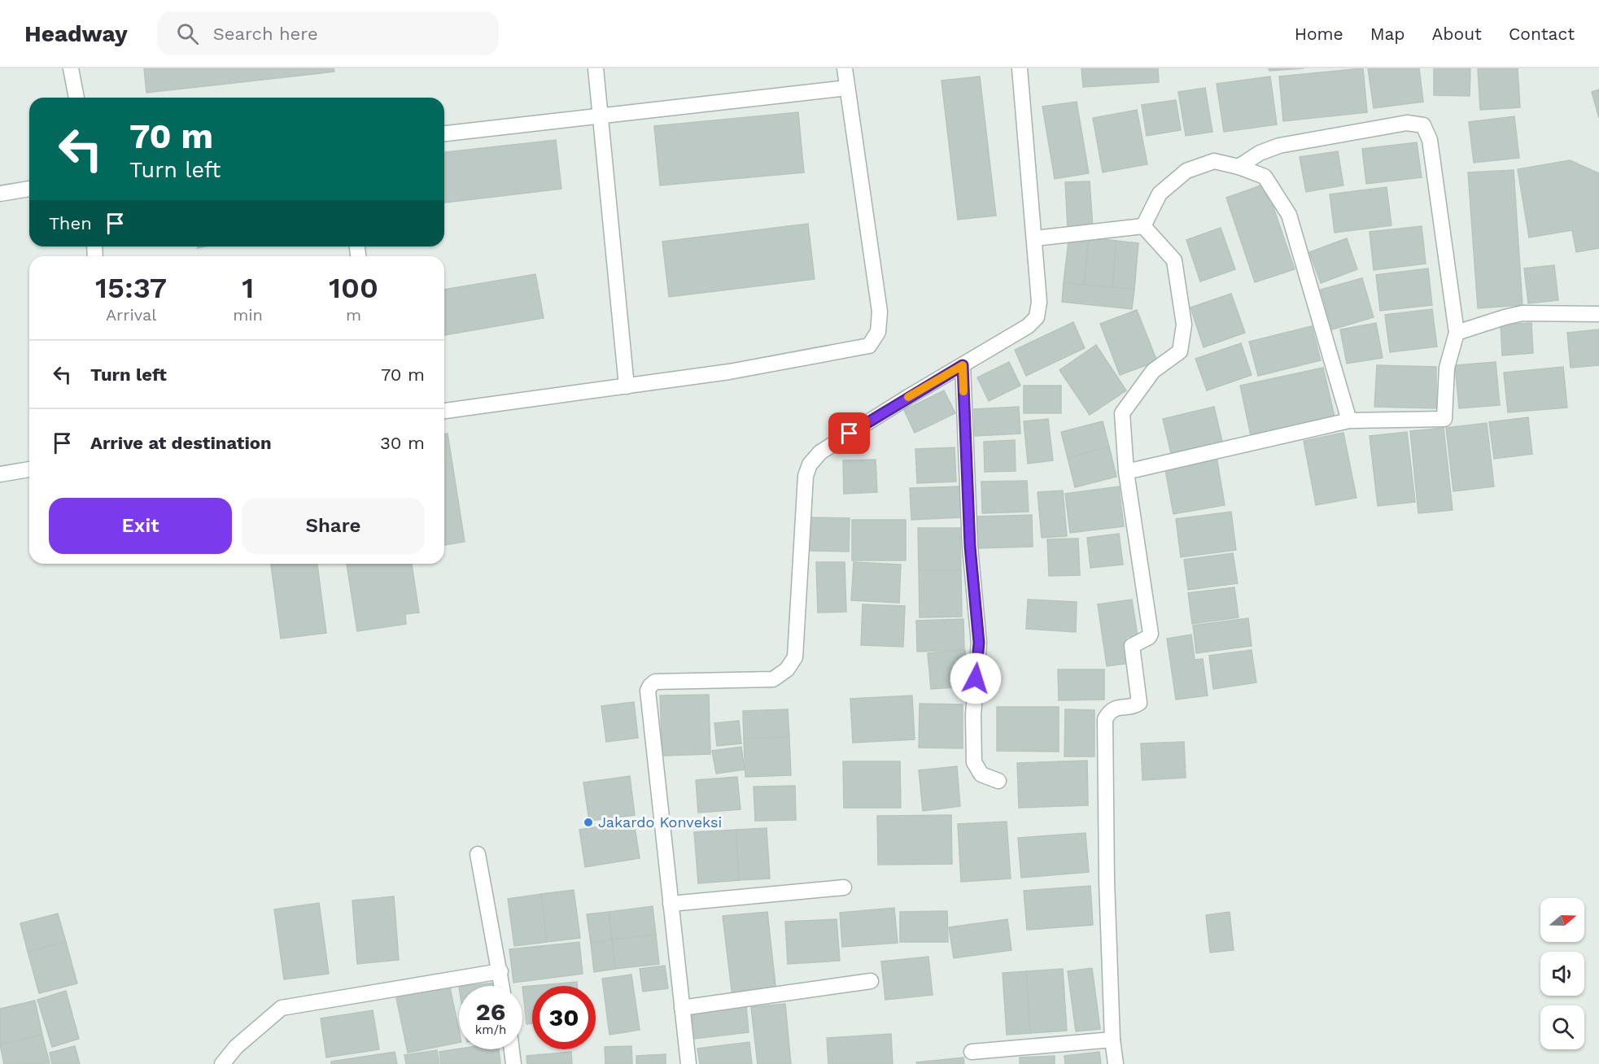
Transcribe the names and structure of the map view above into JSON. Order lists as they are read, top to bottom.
{
  "places": ["Jakardo Konveksi"],
  "north": "right",
  "page": {
    "header": "Headway",
    "search": "Search here",
    "nav": [
      "Home",
      "Map",
      "About",
      "Contact"
    ],
    "turn": ["70 m", "Turn left"],
    "then": "Then",
    "eta": [
      "15:37",
      "Arrival",
      "1",
      "min",
      "100",
      "m"
    ],
    "list": [
      {
        "name": "Turn left",
        "value": "70 m"
      },
      {
        "name": "Arrive at destination",
        "value": "30 m"
      }
    ],
    "buttons": ["Exit", "Share"],
    "speed": "26 km/h",
    "limit": "30"
  }
}
